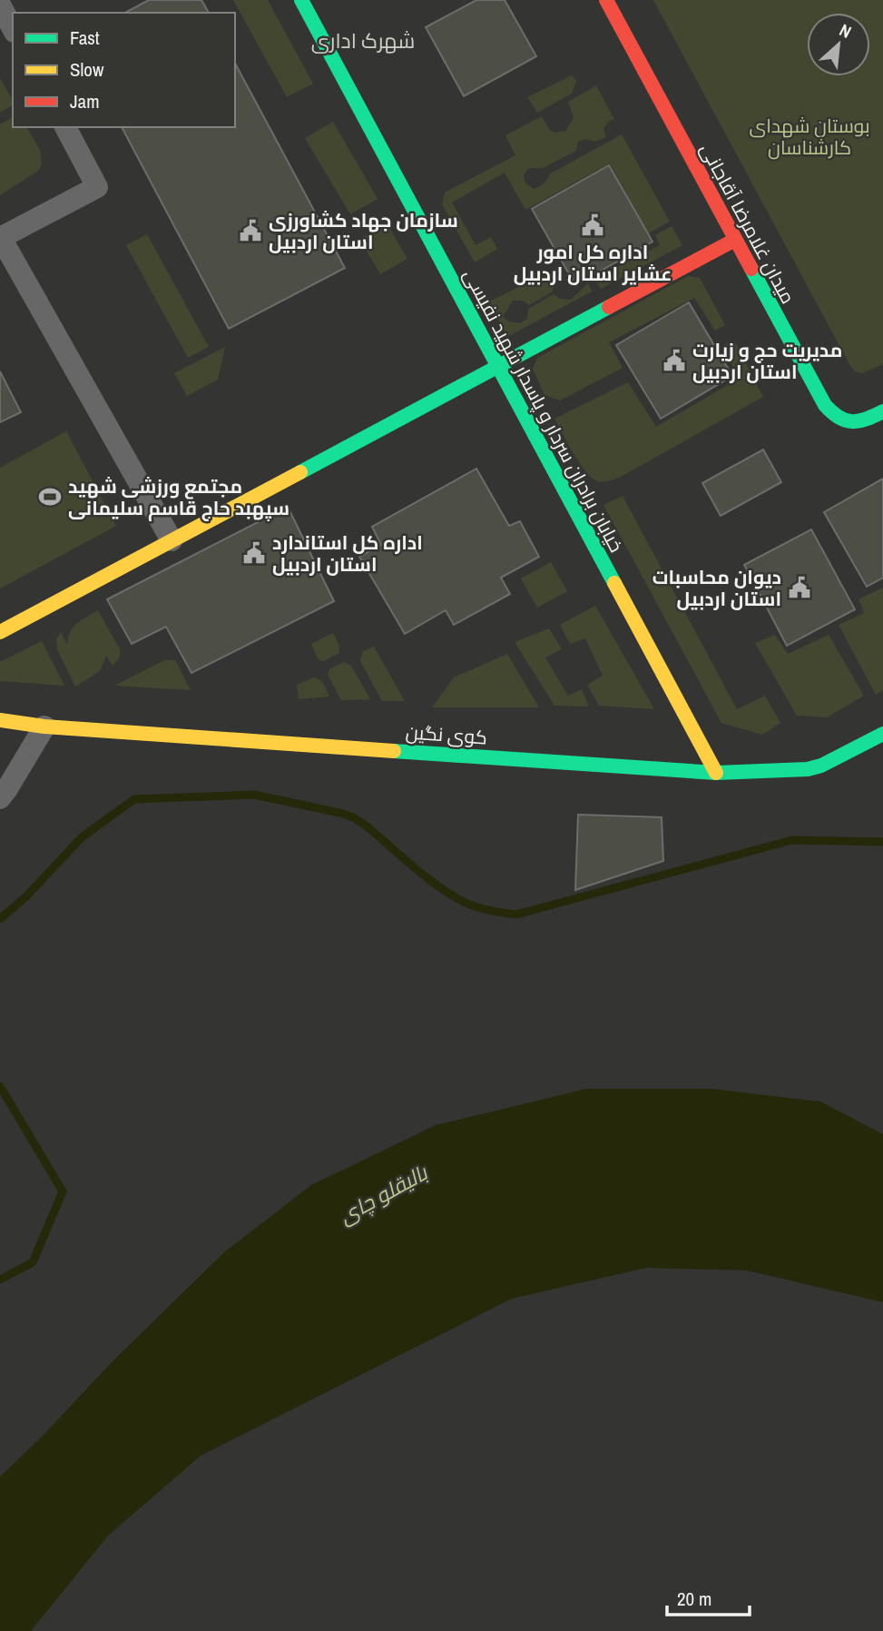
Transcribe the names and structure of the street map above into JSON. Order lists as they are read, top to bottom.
{
  "streets": {
    "street": ["میدان غلامرضا آقاجانی", "خیابان برادران سردار و پاسدار شهید نفیسی", "کوی نگین"]
  },
  "crossings": [
    ["خیابان برادران سردار و پاسدار شهید نفیسی", "کوی نگین"]
  ],
  "districts": ["شهرک اداری"],
  "water": ["بالیقلو چای"],
  "parks": ["بوستان شهدای کارشناسان"],
  "places": {
    "public building": [
      "اداره کل امور عشایر استان اردبیل",
      "سازمان جهاد کشاورزی استان اردبیل",
      "مدیریت حج و زیارت استان اردبیل",
      "اداره کل استاندارد استان اردبیل",
      "دیوان محاسبات استان اردبیل"
    ],
    "sports": ["مجتمع ورزشی شهید سپهبد حاج قاسم سلیمانی"]
  },
  "legend": ["Fast", "Slow", "Jam"],
  "scale_bar": "20 m",
  "north": "top right"
}
